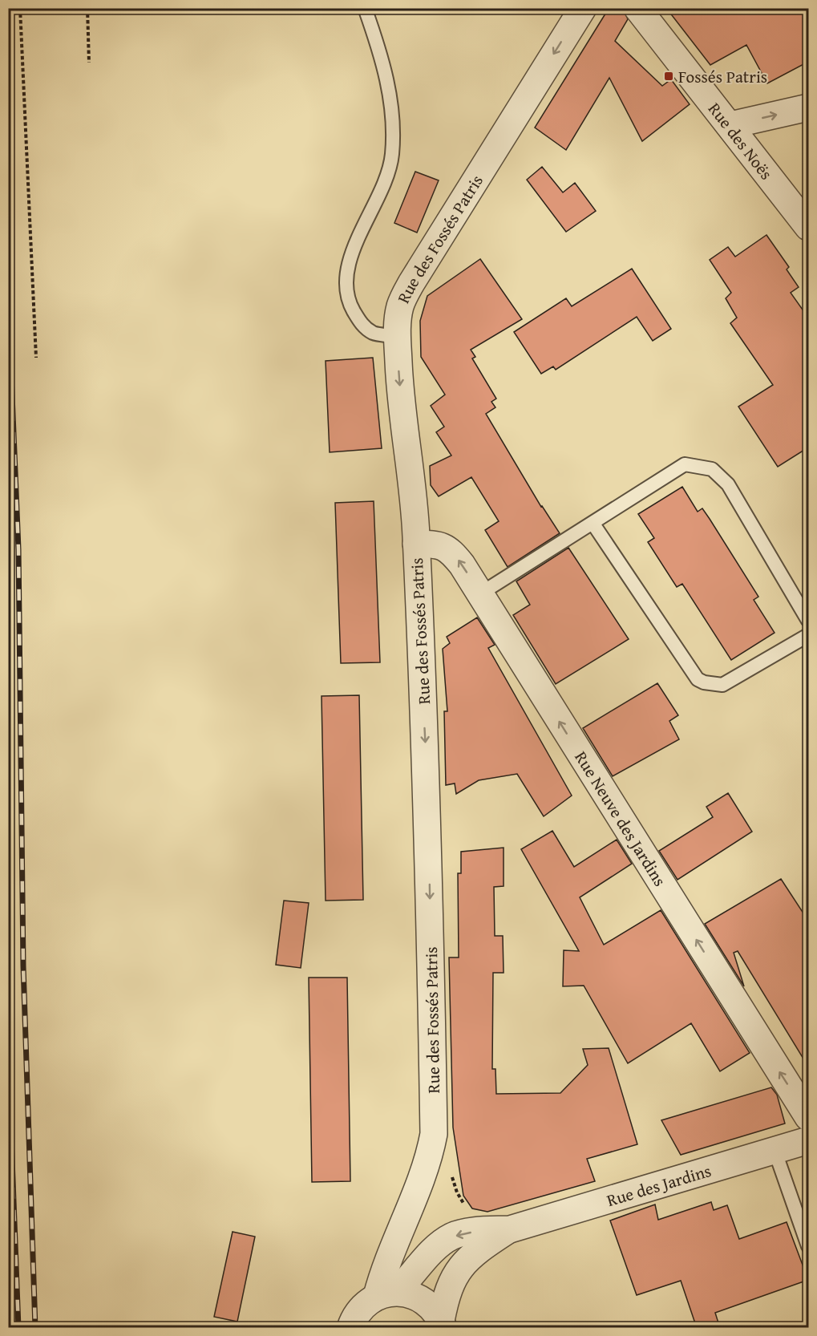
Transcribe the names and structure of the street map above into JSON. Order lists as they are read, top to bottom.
{
  "streets": {
    "street": [
      "Rue des Noës",
      "Rue des Fossés Patris",
      "Rue Neuve des Jardins",
      "Rue des Jardins"
    ]
  },
  "crossings": [
    ["Rue des Fossés Patris", "Rue Neuve des Jardins"],
    ["Rue des Fossés Patris", "Rue des Jardins"]
  ],
  "one_way": ["Rue des Fossés Patris", "Rue Neuve des Jardins"],
  "places": {
    "transit": ["Fossés Patris"]
  }
}
